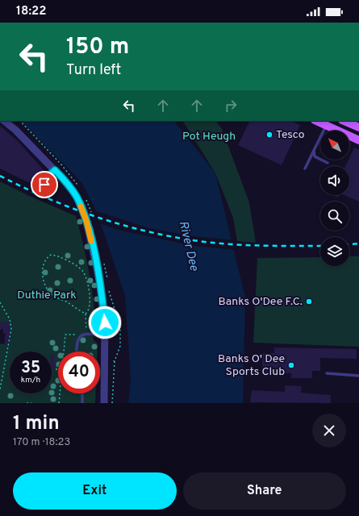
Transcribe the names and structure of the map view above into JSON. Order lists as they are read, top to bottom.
{
  "water": ["River Dee"],
  "parks": ["Pot Heugh", "Duthie Park"],
  "places": ["Tesco", "Banks O'Dee F.C.", "Banks O' Dee Sports Club"],
  "north": "top left",
  "page": {
    "status": "18:22",
    "turn": ["150 m", "Turn left"],
    "speed": "35 km/h",
    "limit": "40",
    "heading": ["1 min", "170 m · 18:23"],
    "buttons": ["Exit", "Share"]
  }
}
